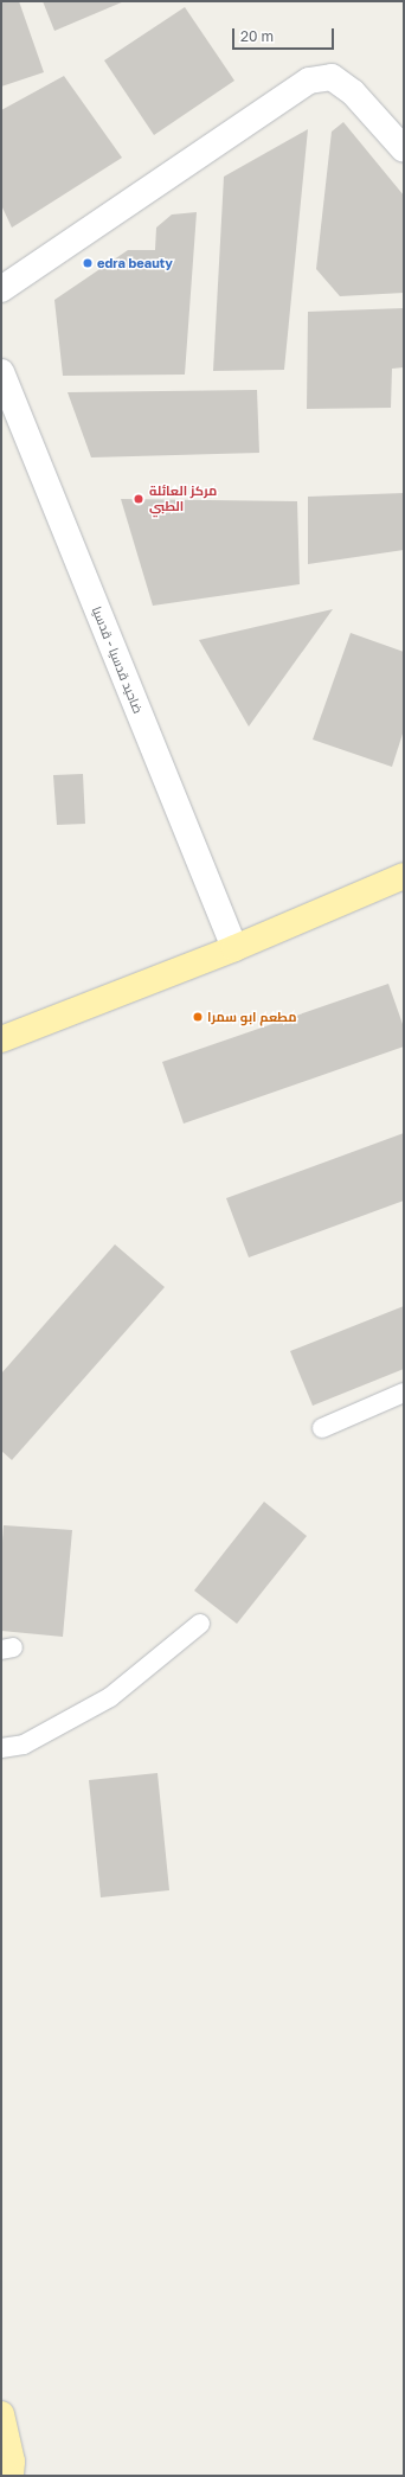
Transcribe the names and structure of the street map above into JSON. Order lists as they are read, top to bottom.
{
  "streets": {
    "main road": ["ضاحيد قدسيا - قدسيا"]
  },
  "places": ["edra beauty", "مركز العائلة الطبي", "مطعم ابو سمرا"],
  "scale_bar": "20 m"
}
